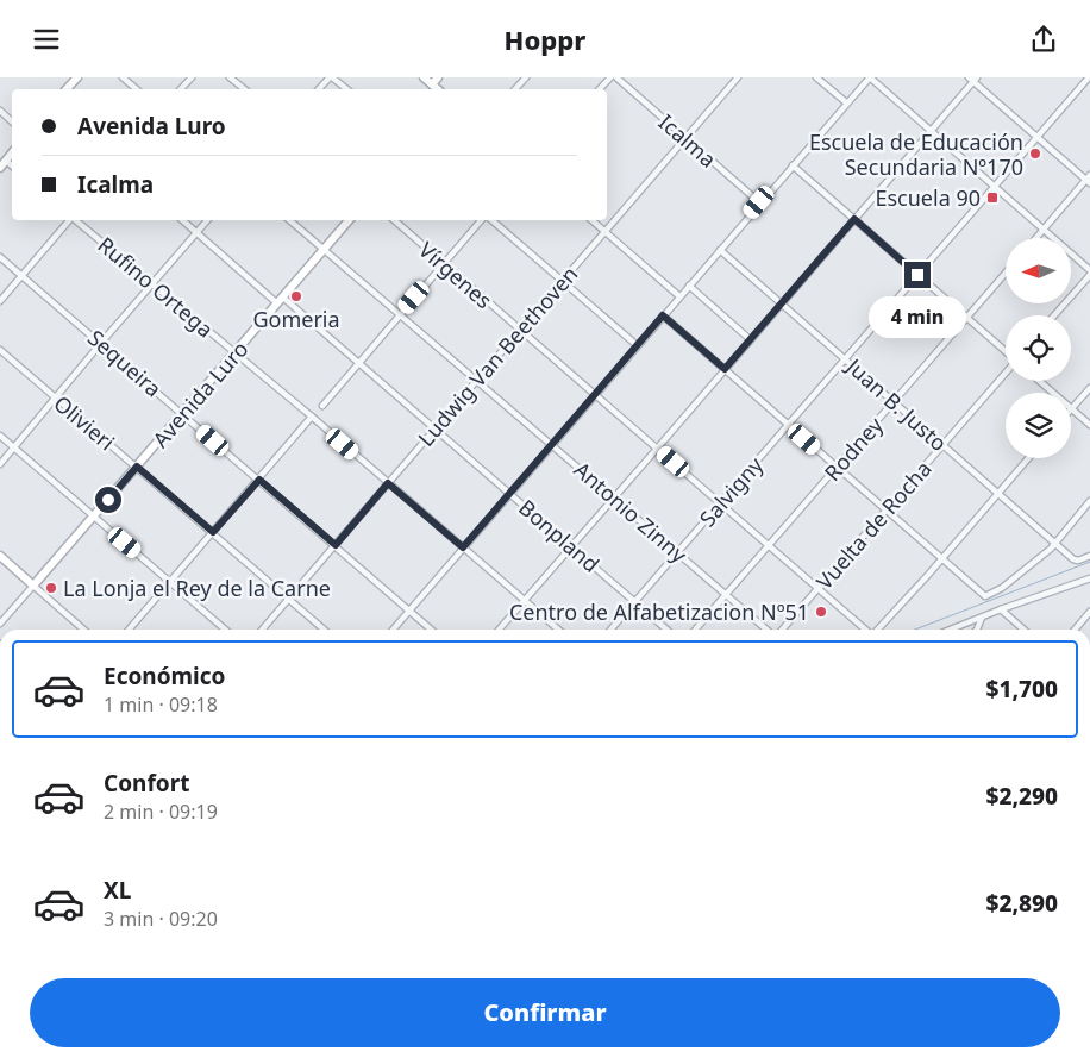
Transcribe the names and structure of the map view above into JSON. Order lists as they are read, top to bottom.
{
  "streets": {
    "street": [
      "Icalma",
      "Vírgenes",
      "Rufino Ortega",
      "Ludwig Van Beethoven",
      "Sequeira",
      "Avenida Luro",
      "Juan B. Justo",
      "Olivieri",
      "Rodney",
      "Salvigny",
      "Antonio Zinny",
      "Vuelta de Rocha",
      "Bonpland"
    ]
  },
  "crossings": [
    ["Icalma", "Ludwig Van Beethoven"],
    ["Vírgenes", "Ludwig Van Beethoven"],
    ["Vírgenes", "Rodney"],
    ["Vírgenes", "Salvigny"],
    ["Vírgenes", "Vuelta de Rocha"],
    ["Rufino Ortega", "Ludwig Van Beethoven"],
    ["Rufino Ortega", "Avenida Luro"],
    ["Ludwig Van Beethoven", "Sequeira"],
    ["Ludwig Van Beethoven", "Olivieri"],
    ["Ludwig Van Beethoven", "Antonio Zinny"],
    ["Ludwig Van Beethoven", "Bonpland"],
    ["Sequeira", "Avenida Luro"],
    ["Avenida Luro", "Olivieri"],
    ["Avenida Luro", "Antonio Zinny"],
    ["Avenida Luro", "Bonpland"],
    ["Juan B. Justo", "Rodney"],
    ["Juan B. Justo", "Salvigny"],
    ["Juan B. Justo", "Vuelta de Rocha"],
    ["Rodney", "Antonio Zinny"],
    ["Salvigny", "Antonio Zinny"],
    ["Salvigny", "Bonpland"]
  ],
  "places": {
    "other": [
      "Escuela de Educación Secundaria Nº170",
      "Gomeria",
      "La Lonja el Rey de la Carne",
      "Centro de Alfabetizacion Nº51"
    ],
    "transit": ["Escuela 90"]
  },
  "north": "left",
  "page": {
    "header": "Hoppr",
    "banner": ["Avenida Luro", "Icalma"],
    "bubble": "4 min",
    "list": [
      {
        "name": "Económico",
        "note": "1 min · 09:18",
        "value": "$1,700"
      },
      {
        "name": "Confort",
        "note": "2 min · 09:19",
        "value": "$2,290"
      },
      {
        "name": "XL",
        "note": "3 min · 09:20",
        "value": "$2,890"
      }
    ],
    "buttons": "Confirmar"
  }
}
